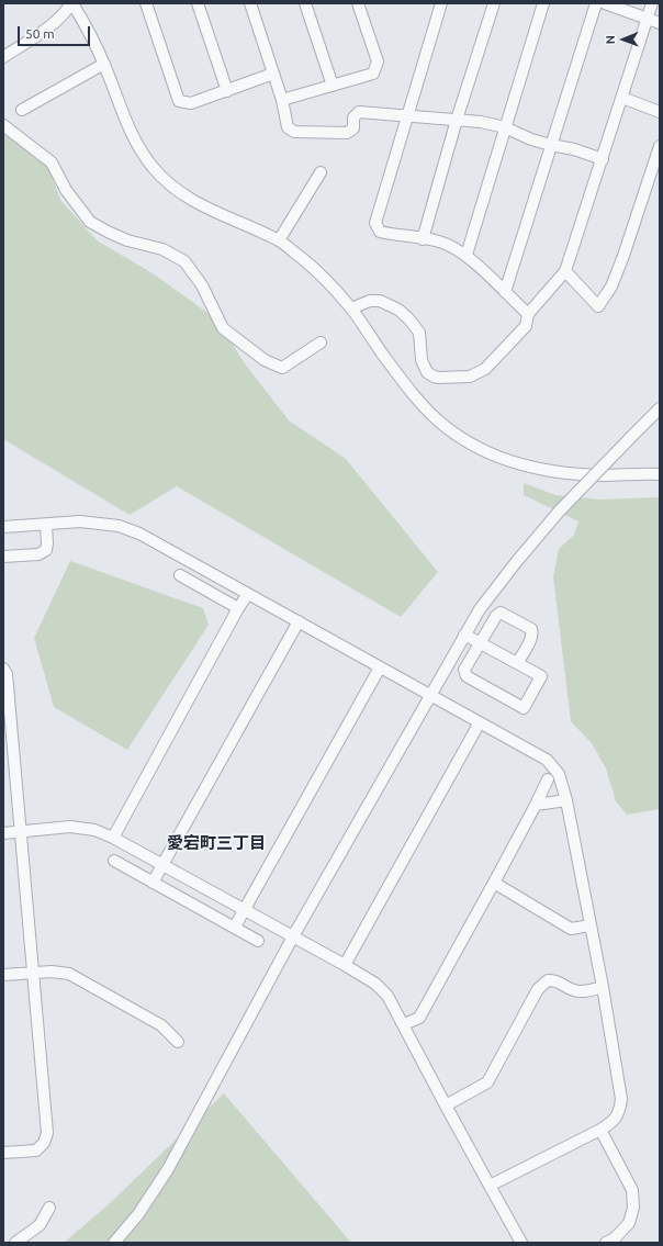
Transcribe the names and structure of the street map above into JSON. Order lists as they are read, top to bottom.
{
  "districts": ["愛宕町三丁目"],
  "scale_bar": "50 m",
  "north": "left"
}
